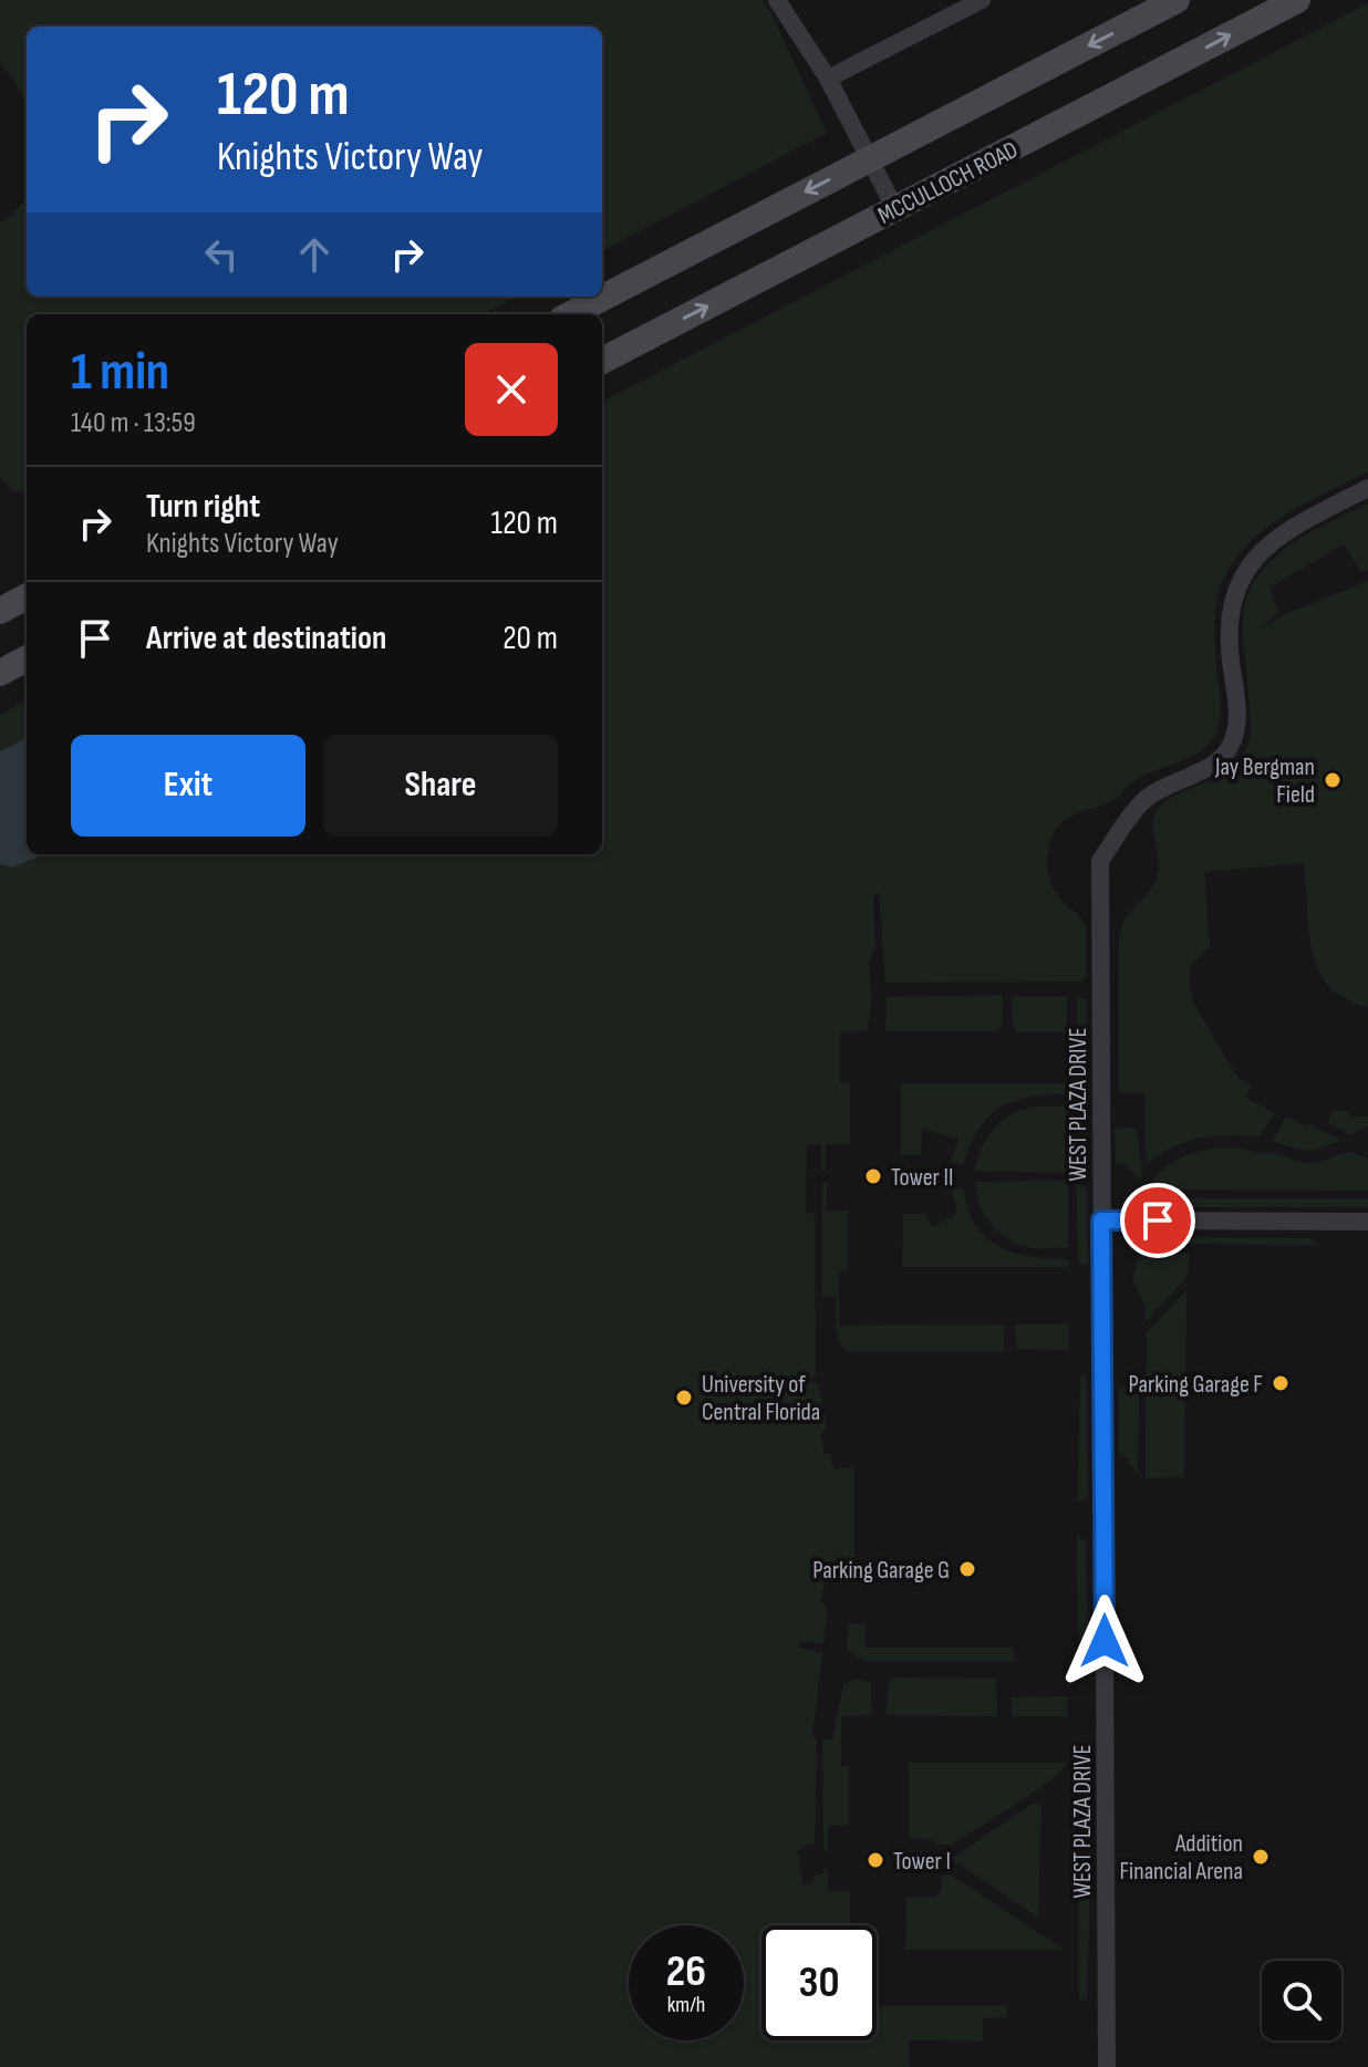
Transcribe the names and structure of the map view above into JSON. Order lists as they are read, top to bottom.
{
  "streets": {
    "main road": ["MCCULLOCH ROAD"],
    "street": ["WEST PLAZA DRIVE"]
  },
  "places": [
    "Jay Bergman Field",
    "Tower II",
    "Parking Garage F",
    "University of Central Florida",
    "Parking Garage G",
    "Addition Financial Arena",
    "Tower I"
  ],
  "page": {
    "turn": ["120 m", "Knights Victory Way"],
    "heading": ["1 min", "140 m · 13:59"],
    "list": [
      {
        "name": "Turn right",
        "note": "Knights Victory Way",
        "value": "120 m"
      },
      {
        "name": "Arrive at destination",
        "value": "20 m"
      }
    ],
    "buttons": ["Exit", "Share"],
    "speed": "26 km/h",
    "limit": "30"
  }
}
